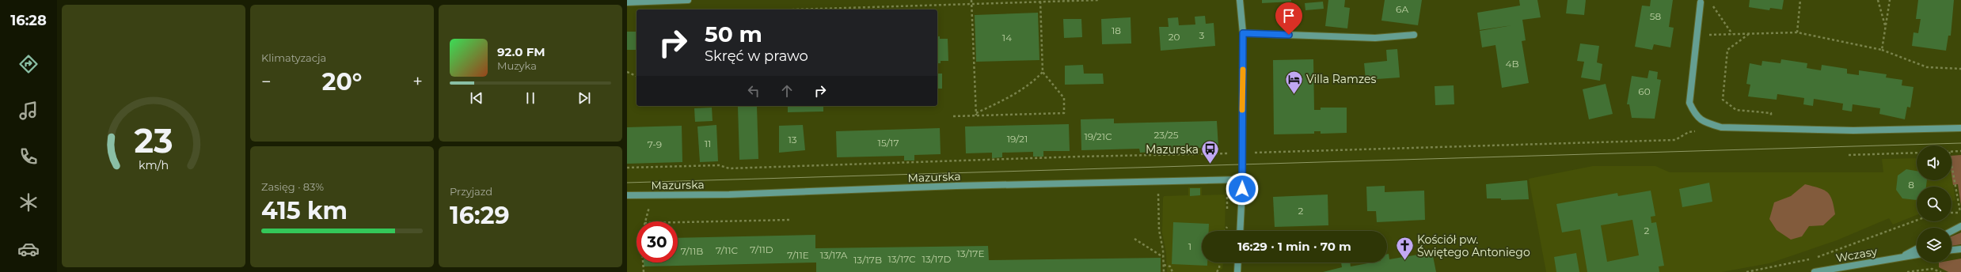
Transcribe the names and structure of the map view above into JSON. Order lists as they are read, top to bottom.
{
  "streets": {
    "street": ["Mazurska", "Wczasy"]
  },
  "places": {
    "hotel": ["Villa Ramzes"],
    "bus stop": ["Mazurska"],
    "church": ["Kościół pw. Świętego Antoniego"]
  },
  "house_numbers": [
    "6A",
    "58",
    "18",
    "3",
    "20",
    "14",
    "4B",
    "60",
    "23/25",
    "19/21C",
    "19/21",
    "13",
    "15/17",
    "11",
    "7-9",
    "8",
    "2",
    "2",
    "1",
    "7/11D",
    "7/11C",
    "7/11B",
    "13/17E",
    "7/11E",
    "13/17A",
    "13/17C",
    "13/17D",
    "13/17B"
  ],
  "page": {
    "tabs": "16:28",
    "tile": [
      "Klimatyzacja",
      ["Zasięg · 83%", "415 km"],
      ["Przyjazd", "16:29"]
    ],
    "turn": ["50 m", "Skręć w prawo"],
    "song": ["92.0 FM", "Muzyka"],
    "heat": ["−", "20°", "+"],
    "limit": "30",
    "trip": "16:29 · 1 min · 70 m",
    "gauge": ["23", "km/h"]
  }
}
